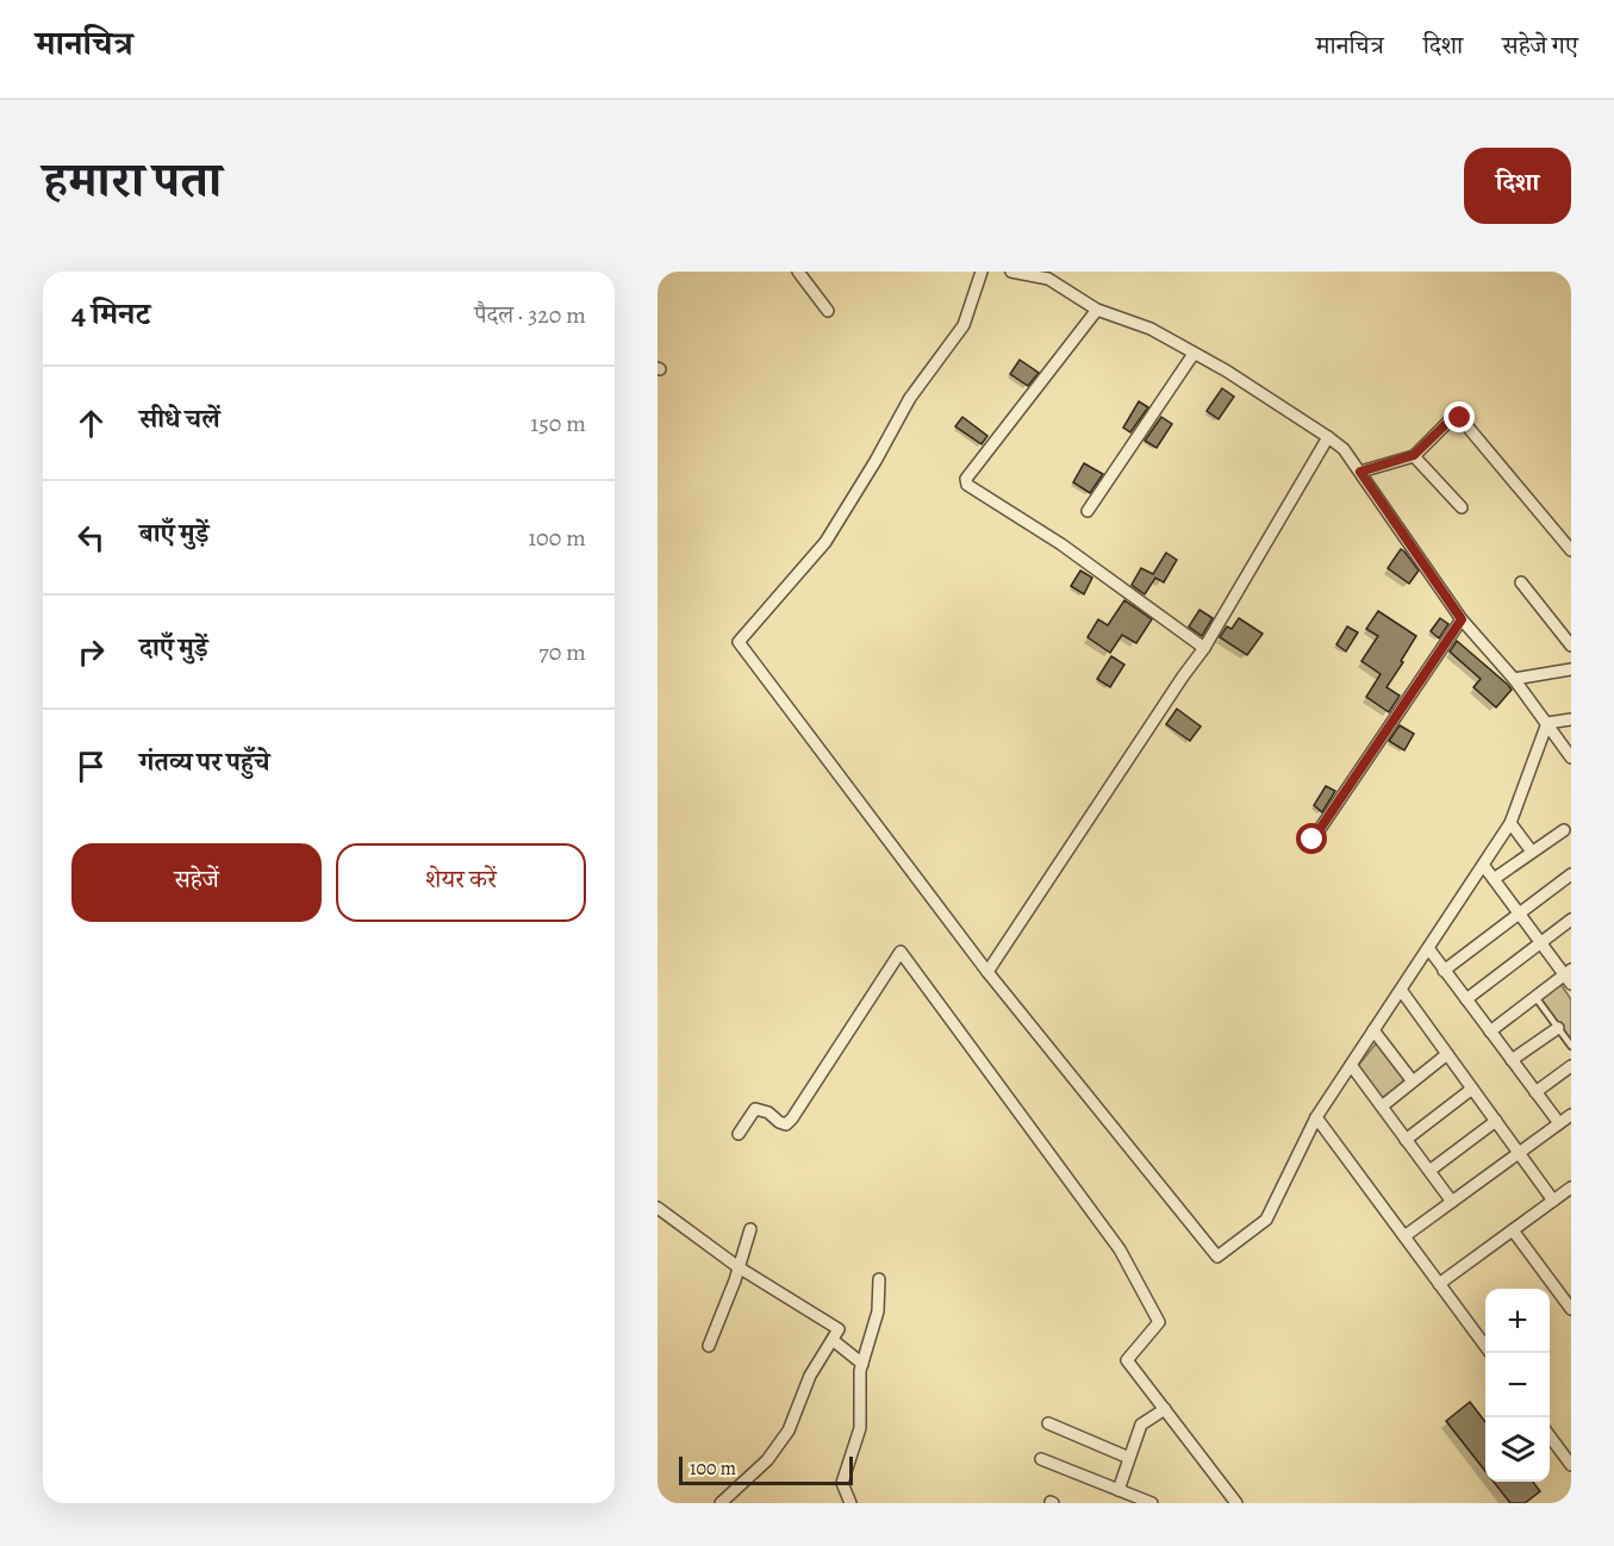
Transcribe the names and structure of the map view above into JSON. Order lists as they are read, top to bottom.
{
  "scale_bar": "100 m",
  "page": {
    "header": "मानचित्र",
    "nav": ["मानचित्र", "दिशा", "सहेजे गए"],
    "title": "हमारा पता",
    "buttons": [
      "दिशा",
      ["सहेजें", "शेयर करें"]
    ],
    "heading": ["4 मिनट", "पैदल · 320 m"],
    "list": [
      ["सीधे चलें", "150 m"],
      ["बाएँ मुड़ें", "100 m"],
      ["दाएँ मुड़ें", "70 m"],
      "गंतव्य पर पहुँचे"
    ],
    "map_buttons": ["+", "−"],
    "scale": "100 m"
  }
}
